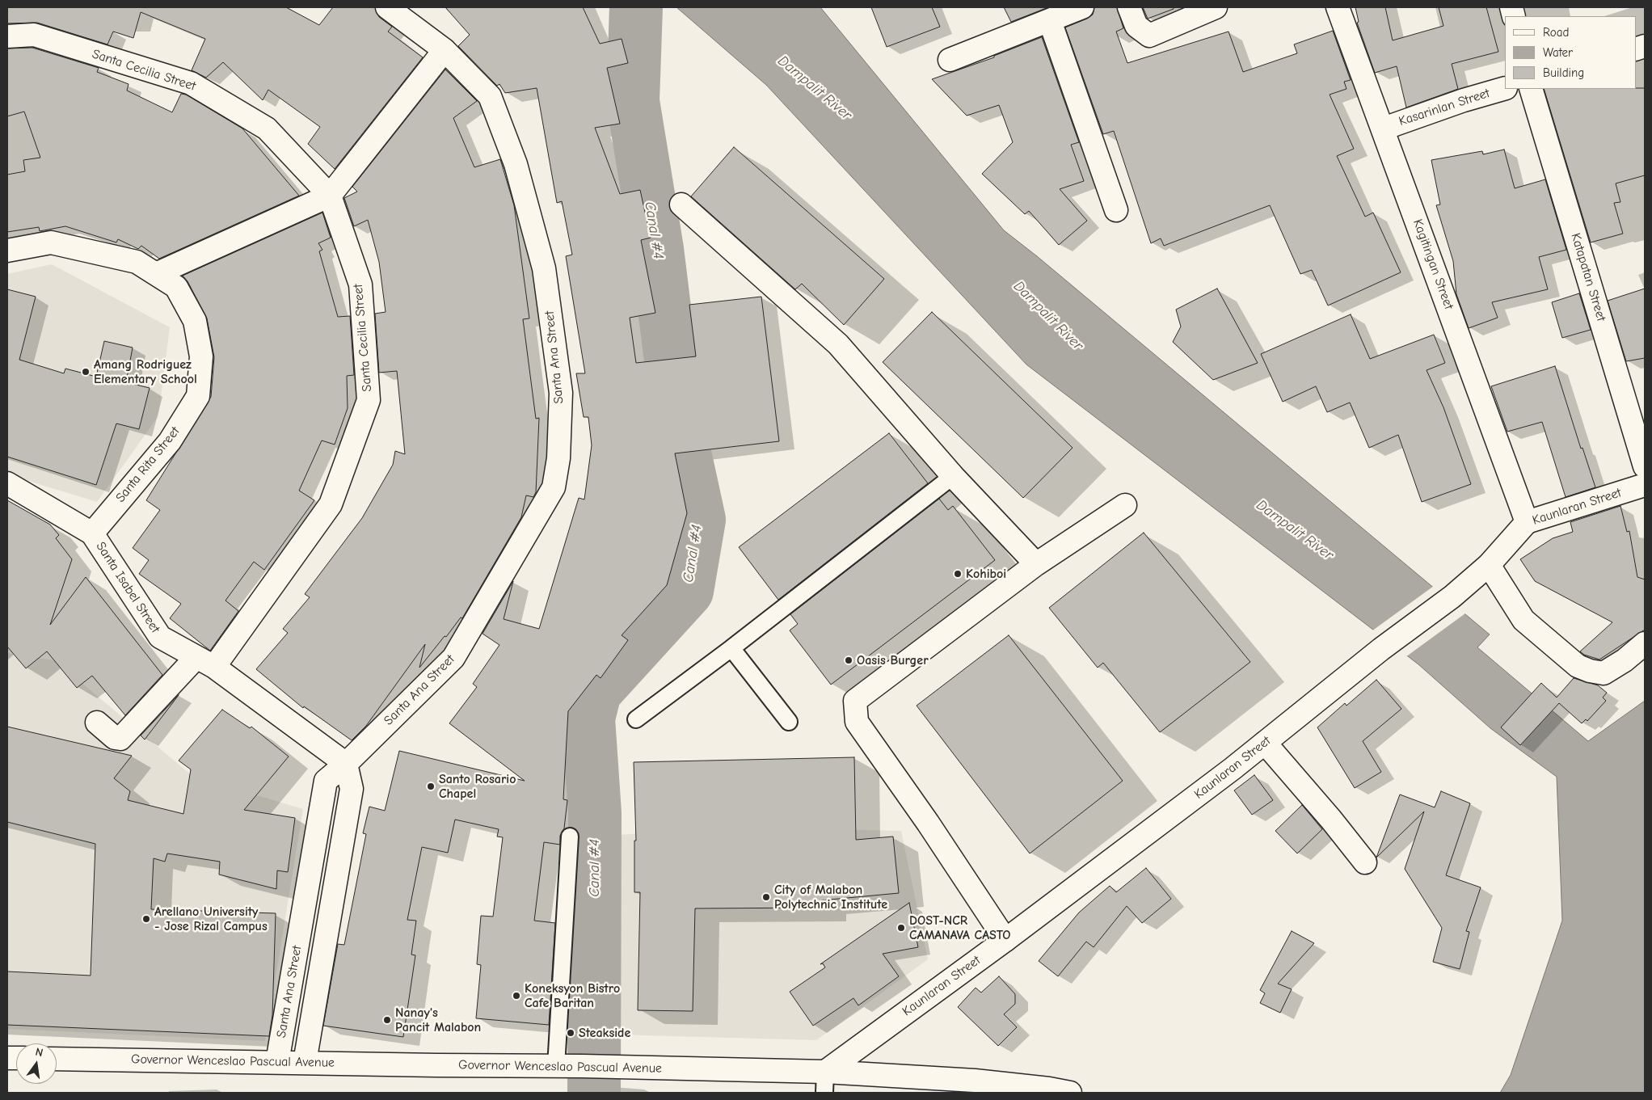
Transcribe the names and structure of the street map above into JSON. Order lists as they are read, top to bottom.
{
  "streets": {
    "street": [
      "Santa Cecilia Street",
      "Kasarinlan Street",
      "Kagitingan Street",
      "Katapatan Street",
      "Santa Ana Street",
      "Santa Rita Street",
      "Kaunlaran Street",
      "Santa Isabel Street",
      "Governor Wenceslao Pascual Avenue"
    ]
  },
  "crossings": [
    ["Santa Cecilia Street", "Santa Isabel Street"],
    ["Kasarinlan Street", "Kagitingan Street"],
    ["Kagitingan Street", "Kaunlaran Street"],
    ["Santa Ana Street", "Santa Isabel Street"],
    ["Santa Ana Street", "Governor Wenceslao Pascual Avenue"],
    ["Santa Rita Street", "Santa Isabel Street"],
    ["Kaunlaran Street", "Governor Wenceslao Pascual Avenue"]
  ],
  "water": ["Dampalit River", "Canal #4"],
  "places": [
    "Amang Rodriguez Elementary School",
    "Kohiboi",
    "Oasis Burger",
    "Santo Rosario Chapel",
    "City of Malabon Polytechnic Institute",
    "Arellano University - Jose Rizal Campus",
    "DOST-NCR CAMANAVA CASTO",
    "Koneksyon Bistro Cafe Baritan",
    "Nanay's Pancit Malabon",
    "Steakside"
  ],
  "legend": ["Road", "Water", "Building"],
  "north": "top"
}
